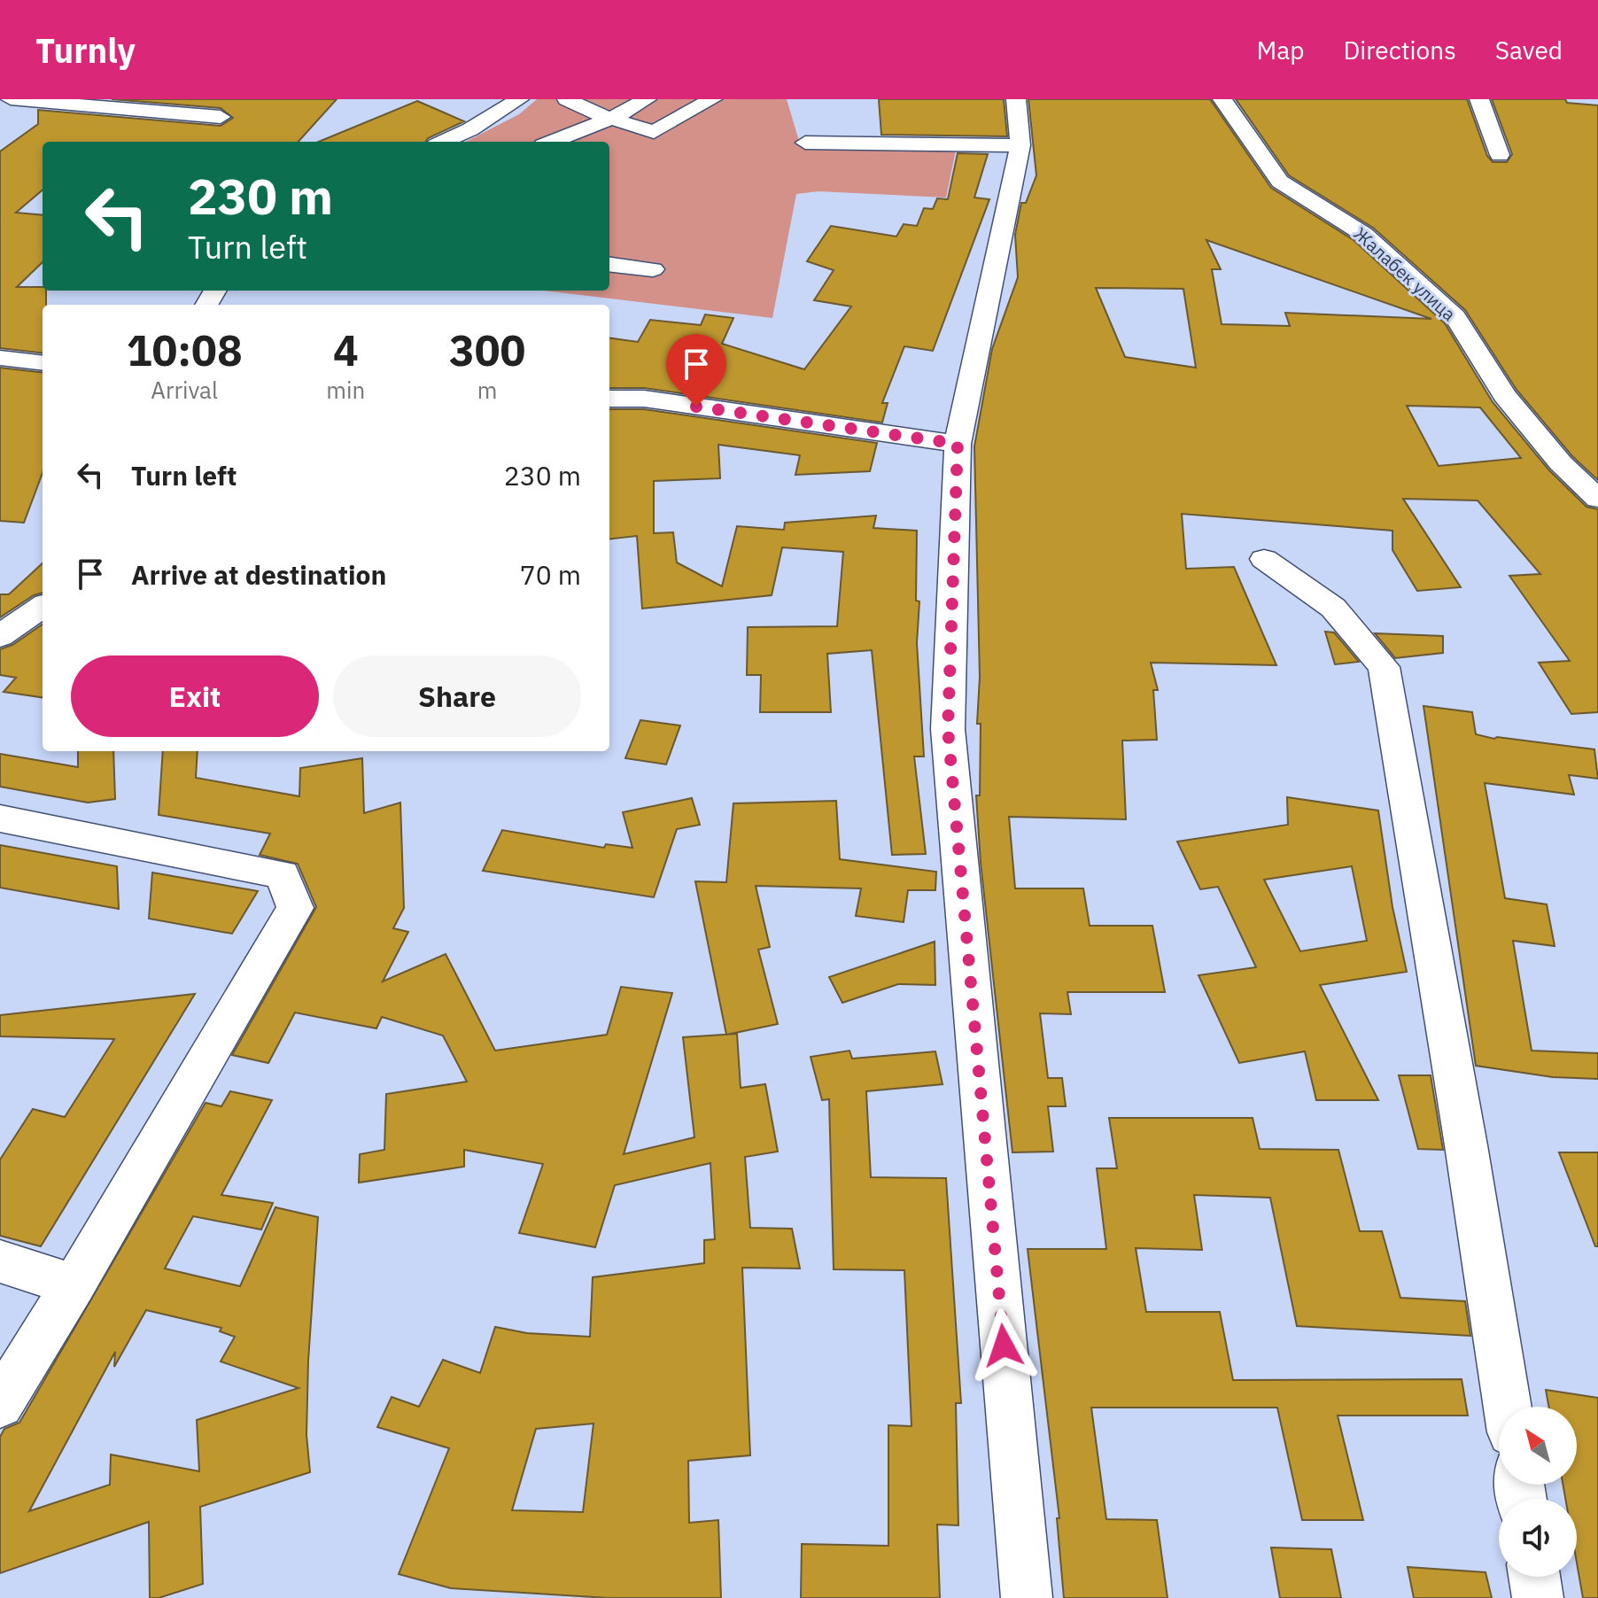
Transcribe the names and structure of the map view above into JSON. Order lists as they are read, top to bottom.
{
  "streets": {
    "street": ["Жалабек улица"]
  },
  "north": "top left",
  "page": {
    "header": "Turnly",
    "nav": ["Map", "Directions", "Saved"],
    "turn": ["230 m", "Turn left"],
    "eta": [
      "10:08",
      "Arrival",
      "4",
      "min",
      "300",
      "m"
    ],
    "list": [
      {
        "name": "Turn left",
        "value": "230 m"
      },
      {
        "name": "Arrive at destination",
        "value": "70 m"
      }
    ],
    "buttons": ["Exit", "Share"]
  }
}
